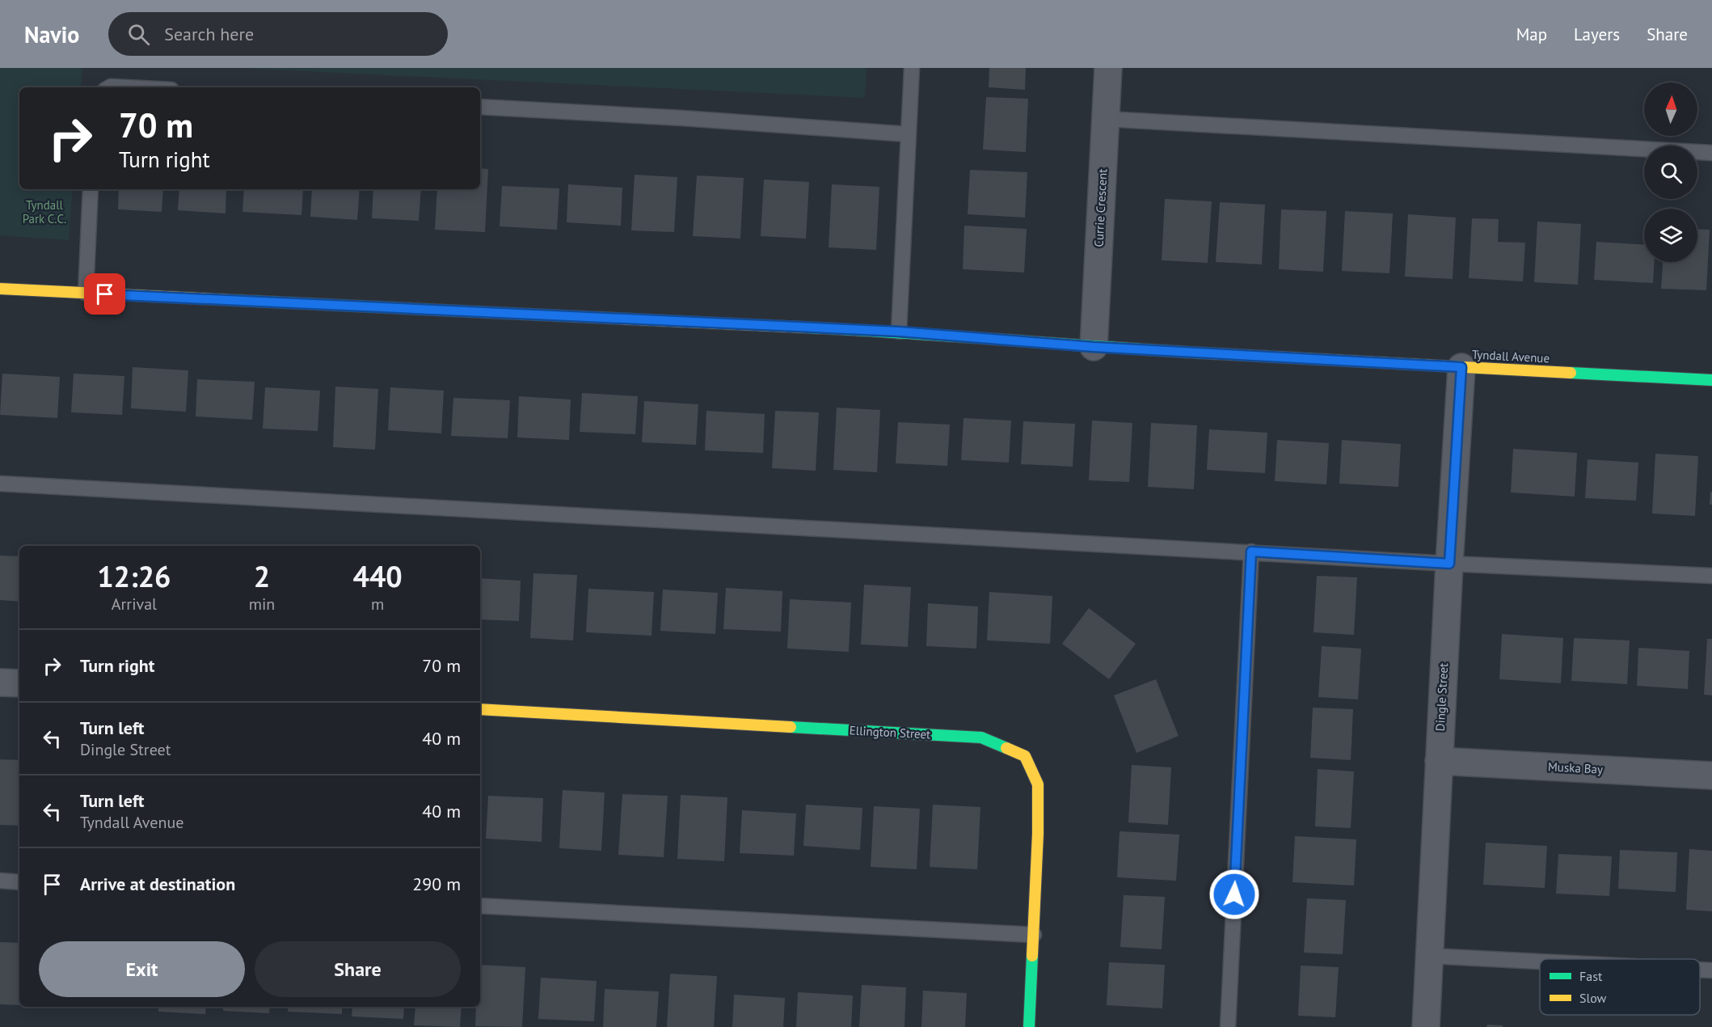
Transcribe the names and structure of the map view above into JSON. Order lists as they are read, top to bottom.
{
  "streets": {
    "street": [
      "Currie Crescent",
      "Tyndall Avenue",
      "Dingle Street",
      "Ellington Street",
      "Muska Bay"
    ]
  },
  "crossings": [
    ["Currie Crescent", "Tyndall Avenue"],
    ["Tyndall Avenue", "Dingle Street"],
    ["Dingle Street", "Muska Bay"]
  ],
  "parks": ["Tyndall Park C.C."],
  "legend": ["Fast", "Slow"],
  "north": "top",
  "page": {
    "header": "Navio",
    "search": "Search here",
    "nav": ["Map", "Layers", "Share"],
    "turn": ["70 m", "Turn right"],
    "eta": [
      "12:26",
      "Arrival",
      "2",
      "min",
      "440",
      "m"
    ],
    "list": [
      {
        "name": "Turn right",
        "value": "70 m"
      },
      {
        "name": "Turn left",
        "note": "Dingle Street",
        "value": "40 m"
      },
      {
        "name": "Turn left",
        "note": "Tyndall Avenue",
        "value": "40 m"
      },
      {
        "name": "Arrive at destination",
        "value": "290 m"
      }
    ],
    "buttons": ["Exit", "Share"]
  }
}
